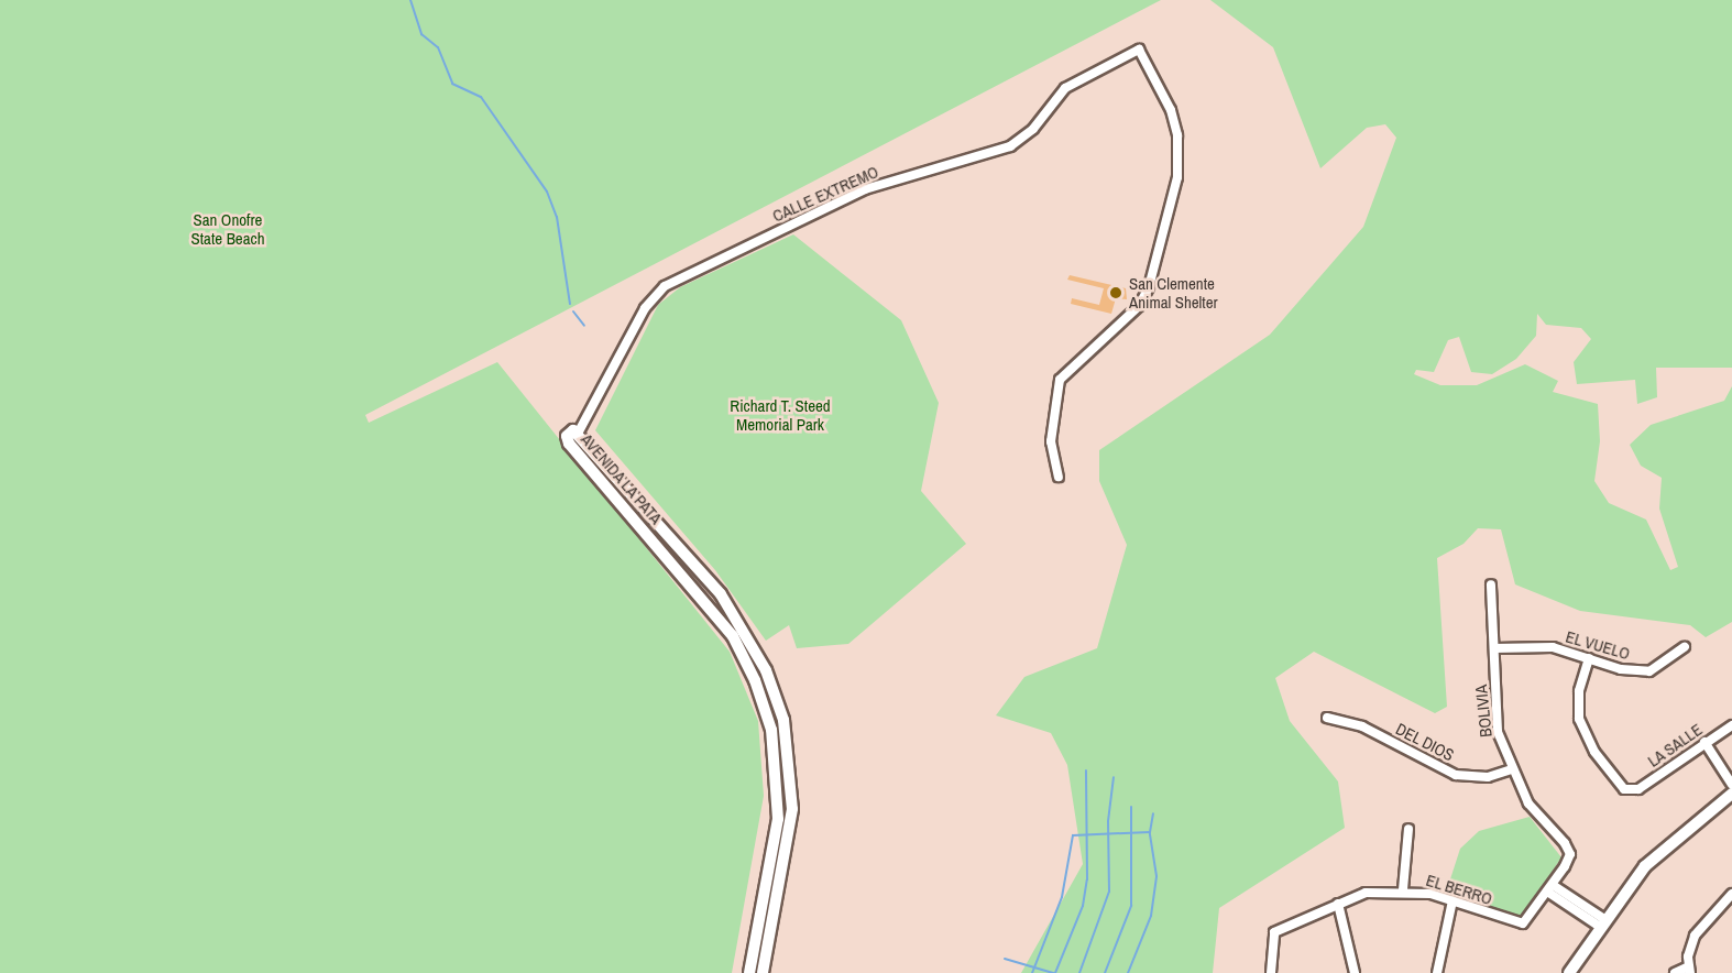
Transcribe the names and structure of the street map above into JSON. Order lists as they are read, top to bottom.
{
  "streets": {
    "main road": ["AVENIDA LA PATA"],
    "street": [
      "CALLE EXTREMO",
      "EL VUELO",
      "BOLIVIA",
      "DEL DIOS",
      "LA SALLE",
      "EL BERRO"
    ]
  },
  "crossings": [
    ["CALLE EXTREMO", "AVENIDA LA PATA"],
    ["EL VUELO", "BOLIVIA"],
    ["EL VUELO", "LA SALLE"],
    ["BOLIVIA", "DEL DIOS"],
    ["BOLIVIA", "EL BERRO"]
  ],
  "parks": ["San Onofre State Beach", "Richard T. Steed Memorial Park"],
  "places": ["San Clemente Animal Shelter"]
}
